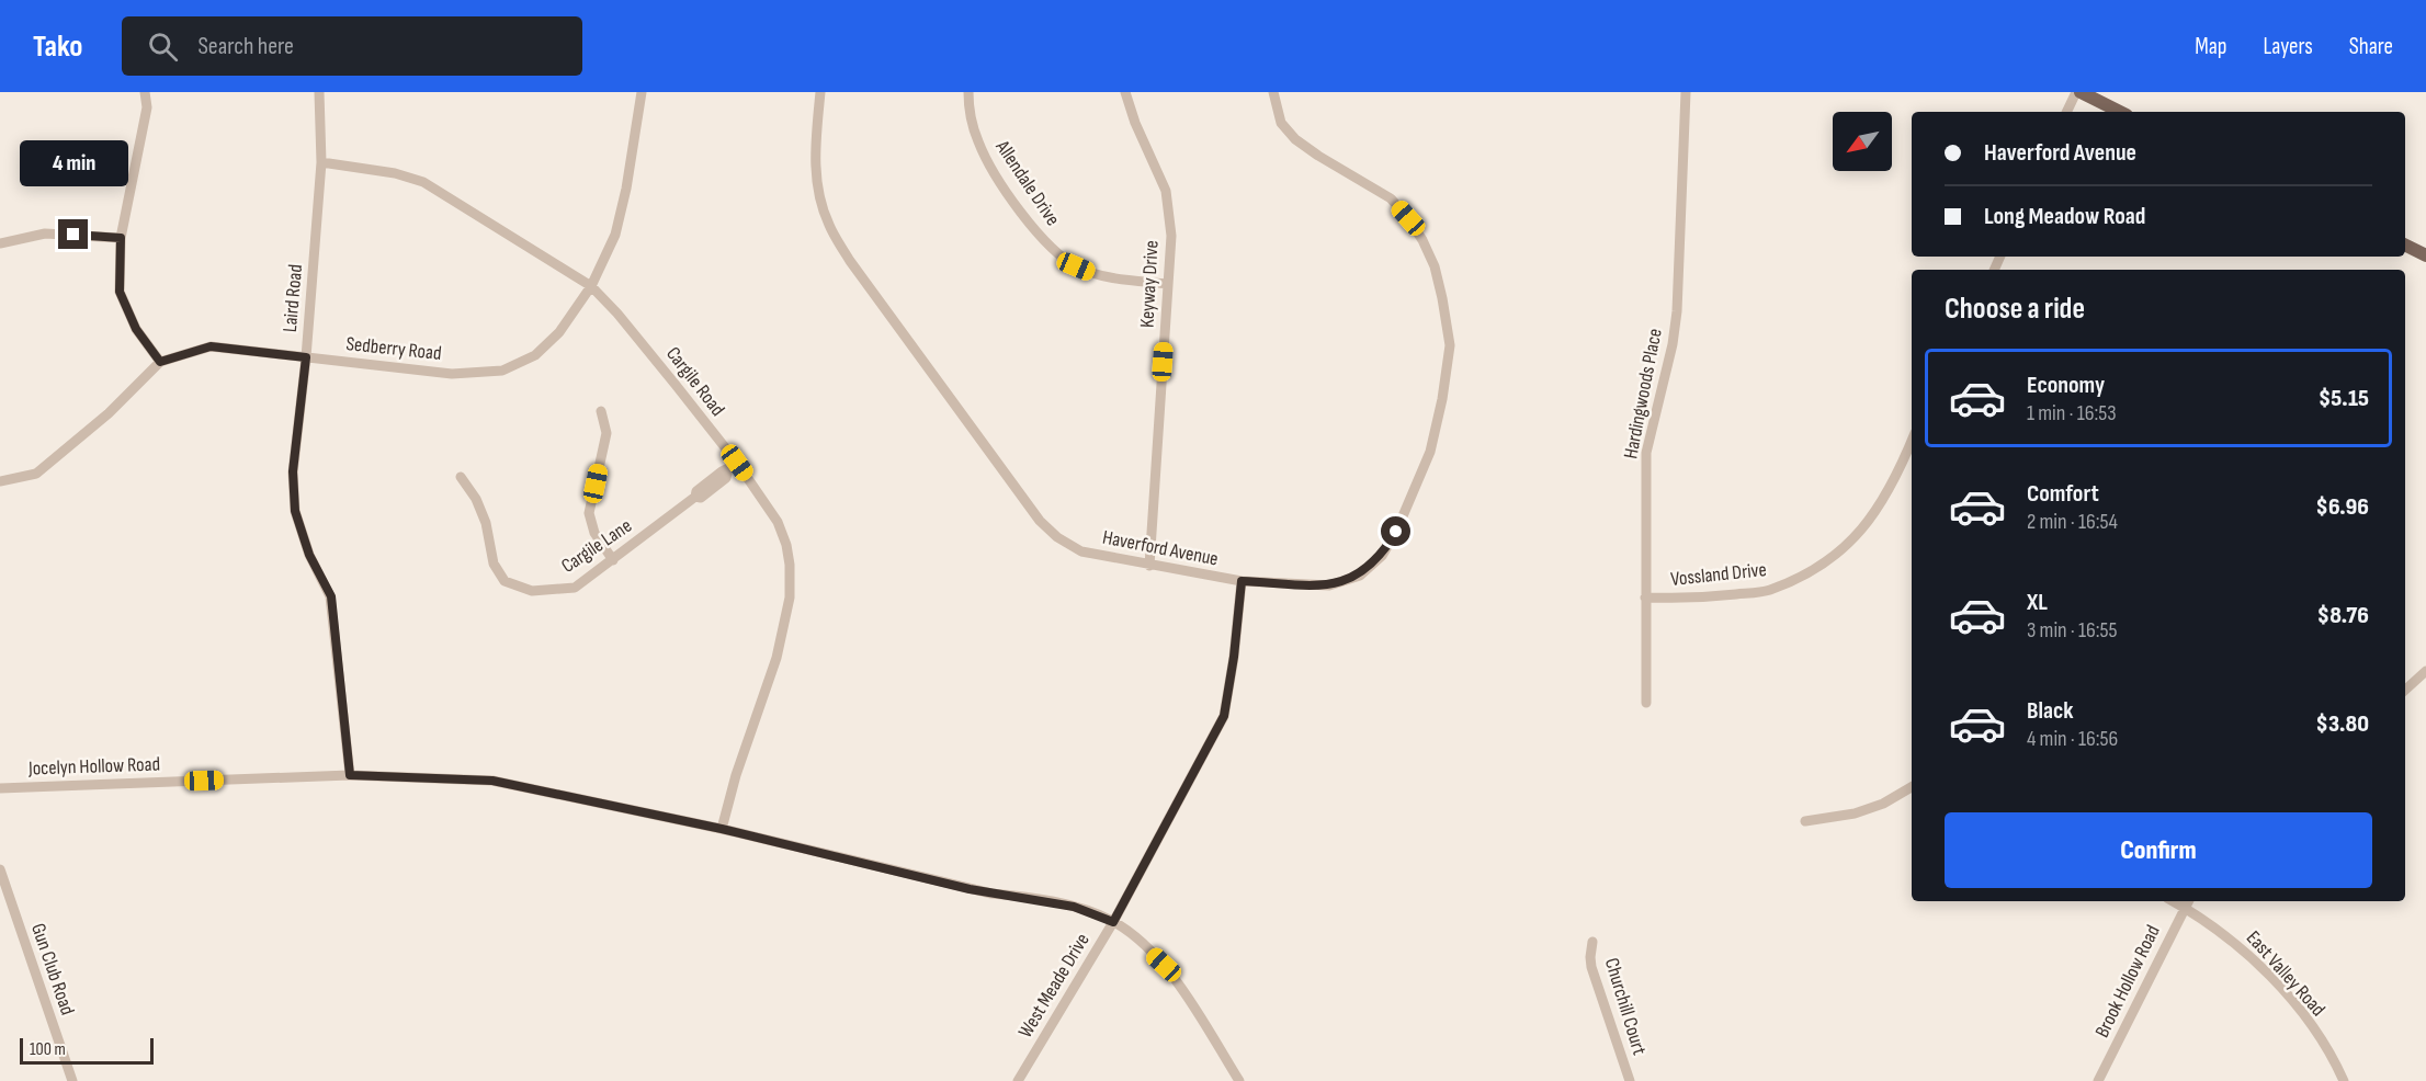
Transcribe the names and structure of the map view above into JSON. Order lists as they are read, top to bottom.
{
  "streets": {
    "street": [
      "Allendale Drive",
      "Keyway Drive",
      "Laird Road",
      "Sedberry Road",
      "Cargile Road",
      "Hardingwoods Place",
      "Cargile Lane",
      "Haverford Avenue",
      "Vossland Drive",
      "Jocelyn Hollow Road",
      "Gun Club Road",
      "East Valley Road",
      "Brook Hollow Road",
      "West Meade Drive",
      "Churchill Court"
    ]
  },
  "crossings": [
    ["Allendale Drive", "Keyway Drive"],
    ["Keyway Drive", "Haverford Avenue"],
    ["Laird Road", "Sedberry Road"],
    ["Laird Road", "Cargile Road"],
    ["Laird Road", "Jocelyn Hollow Road"],
    ["Sedberry Road", "Cargile Road"],
    ["Cargile Road", "Cargile Lane"],
    ["Cargile Road", "Jocelyn Hollow Road"],
    ["Hardingwoods Place", "Vossland Drive"],
    ["Haverford Avenue", "West Meade Drive"],
    ["Jocelyn Hollow Road", "West Meade Drive"],
    ["East Valley Road", "Brook Hollow Road"]
  ],
  "scale_bar": "100 m",
  "north": "bottom left",
  "page": {
    "header": "Tako",
    "search": "Search here",
    "nav": ["Map", "Layers", "Share"],
    "banner": ["Haverford Avenue", "Long Meadow Road"],
    "bubble": "4 min",
    "heading": "Choose a ride",
    "list": [
      {
        "name": "Economy",
        "note": "1 min · 16:53",
        "value": "$5.15"
      },
      {
        "name": "Comfort",
        "note": "2 min · 16:54",
        "value": "$6.96"
      },
      {
        "name": "XL",
        "note": "3 min · 16:55",
        "value": "$8.76"
      },
      {
        "name": "Black",
        "note": "4 min · 16:56",
        "value": "$3.80"
      }
    ],
    "buttons": "Confirm",
    "scale": "100 m"
  }
}
